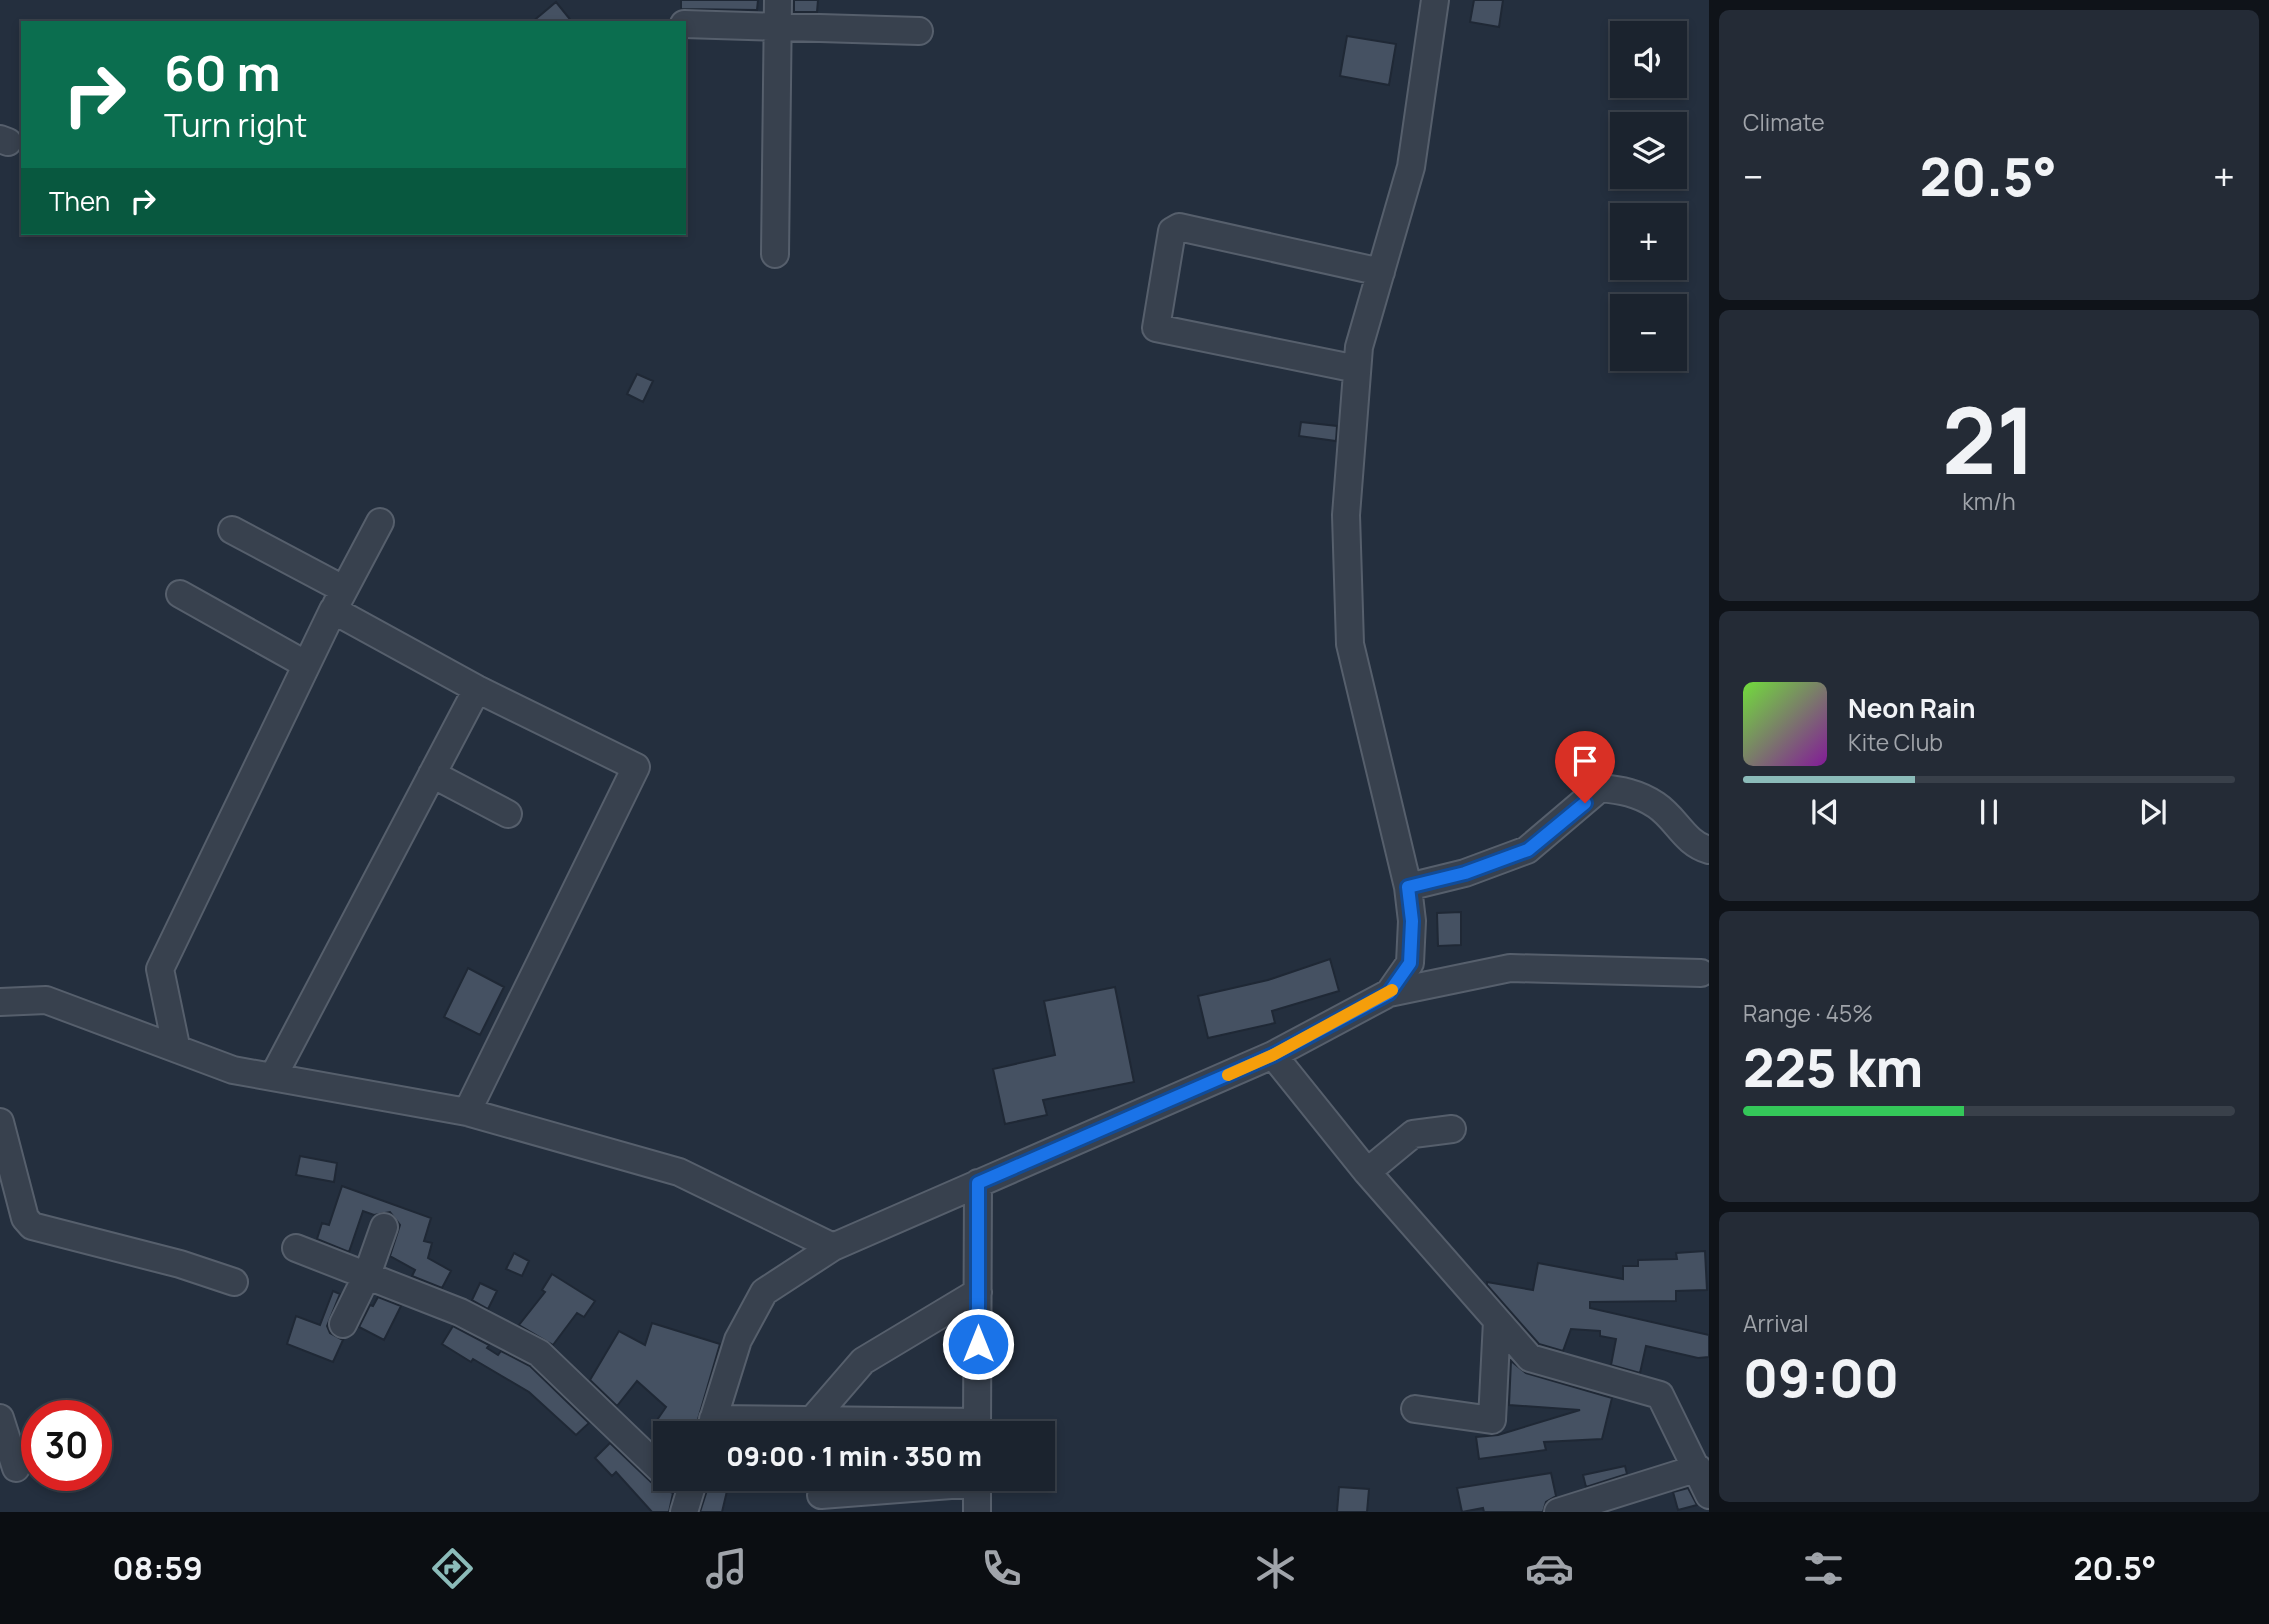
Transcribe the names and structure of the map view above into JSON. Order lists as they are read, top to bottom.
{
  "page": {
    "tile": [
      "Climate",
      ["21", "km/h"],
      ["Range · 45%", "225 km"],
      ["Arrival", "09:00"]
    ],
    "map_buttons": ["+", "−"],
    "turn": ["60 m", "Turn right"],
    "heat": ["−", "20.5°", "+"],
    "then": "Then",
    "song": ["Neon Rain", "Kite Club"],
    "limit": "30",
    "trip": "09:00 · 1 min · 350 m",
    "tabs": ["08:59", "20.5°"]
  }
}
